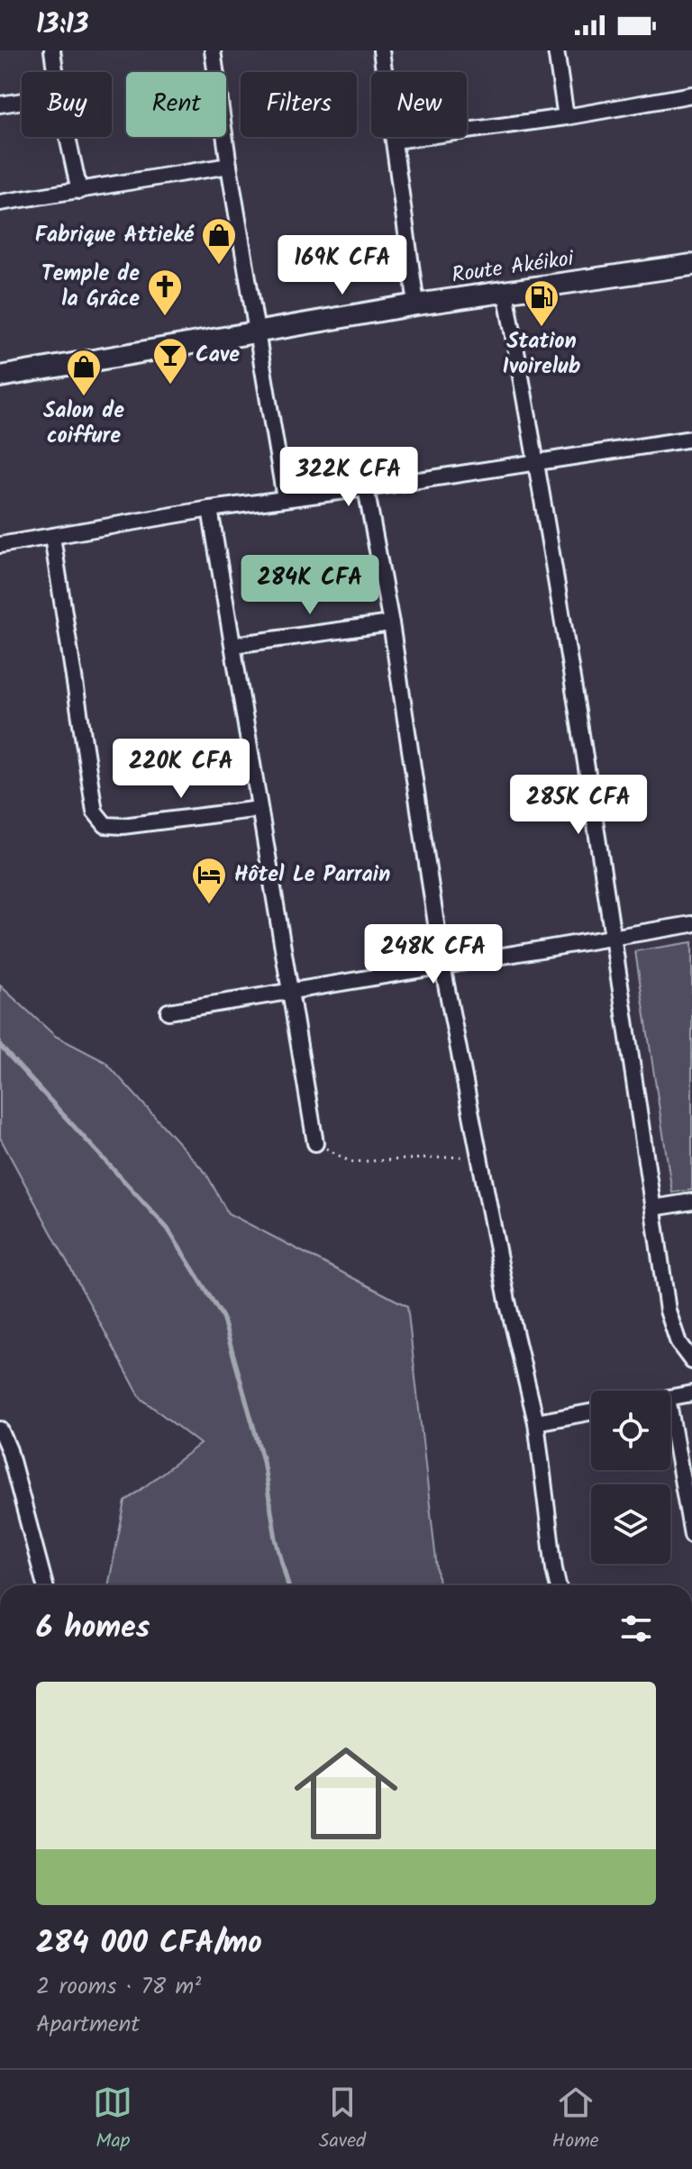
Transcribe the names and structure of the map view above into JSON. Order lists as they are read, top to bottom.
{
  "streets": {
    "street": ["Route Akéikoi"]
  },
  "places": {
    "shop": ["Fabrique Attieké", "Salon de coiffure"],
    "church": ["Temple de la Grâce"],
    "fuel station": ["Station Ivoirelub"],
    "bar": ["Cave"],
    "hotel": ["Hôtel Le Parrain"]
  },
  "page": {
    "status": "13:13",
    "chip": [
      "Buy",
      "Rent",
      "Filters",
      "New"
    ],
    "price": [
      "169K CFA",
      "322K CFA",
      "284K CFA",
      "220K CFA",
      "285K CFA",
      "248K CFA"
    ],
    "heading": "6 homes",
    "list": [
      {
        "name": "284 000 CFA/mo",
        "note": "2 rooms · 78 m² · Apartment"
      }
    ],
    "tabs": ["Map", "Saved", "Home"]
  }
}
